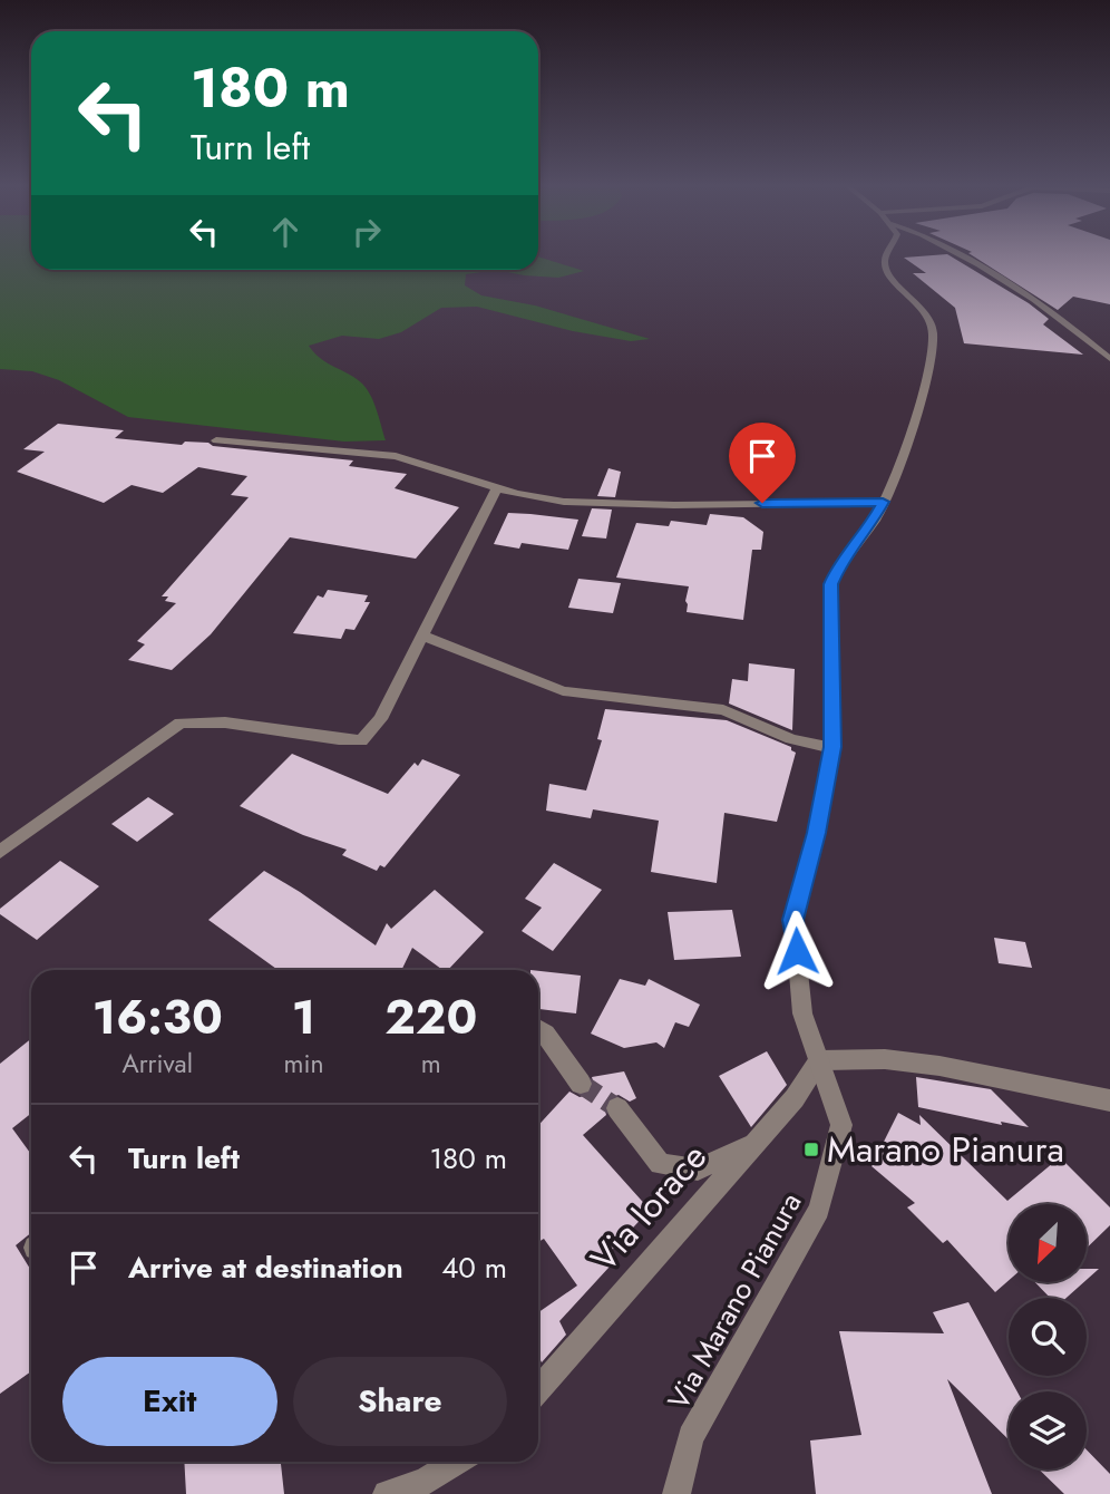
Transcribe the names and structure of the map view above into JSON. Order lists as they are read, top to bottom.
{
  "streets": {
    "street": ["Via Iorace", "Via Marano Pianura"]
  },
  "crossings": [
    ["Via Iorace", "Via Marano Pianura"]
  ],
  "places": {
    "transit": ["Marano Pianura"]
  },
  "north": "bottom left",
  "page": {
    "turn": ["180 m", "Turn left"],
    "eta": [
      "16:30",
      "Arrival",
      "1",
      "min",
      "220",
      "m"
    ],
    "list": [
      {
        "name": "Turn left",
        "value": "180 m"
      },
      {
        "name": "Arrive at destination",
        "value": "40 m"
      }
    ],
    "buttons": ["Exit", "Share"]
  }
}
